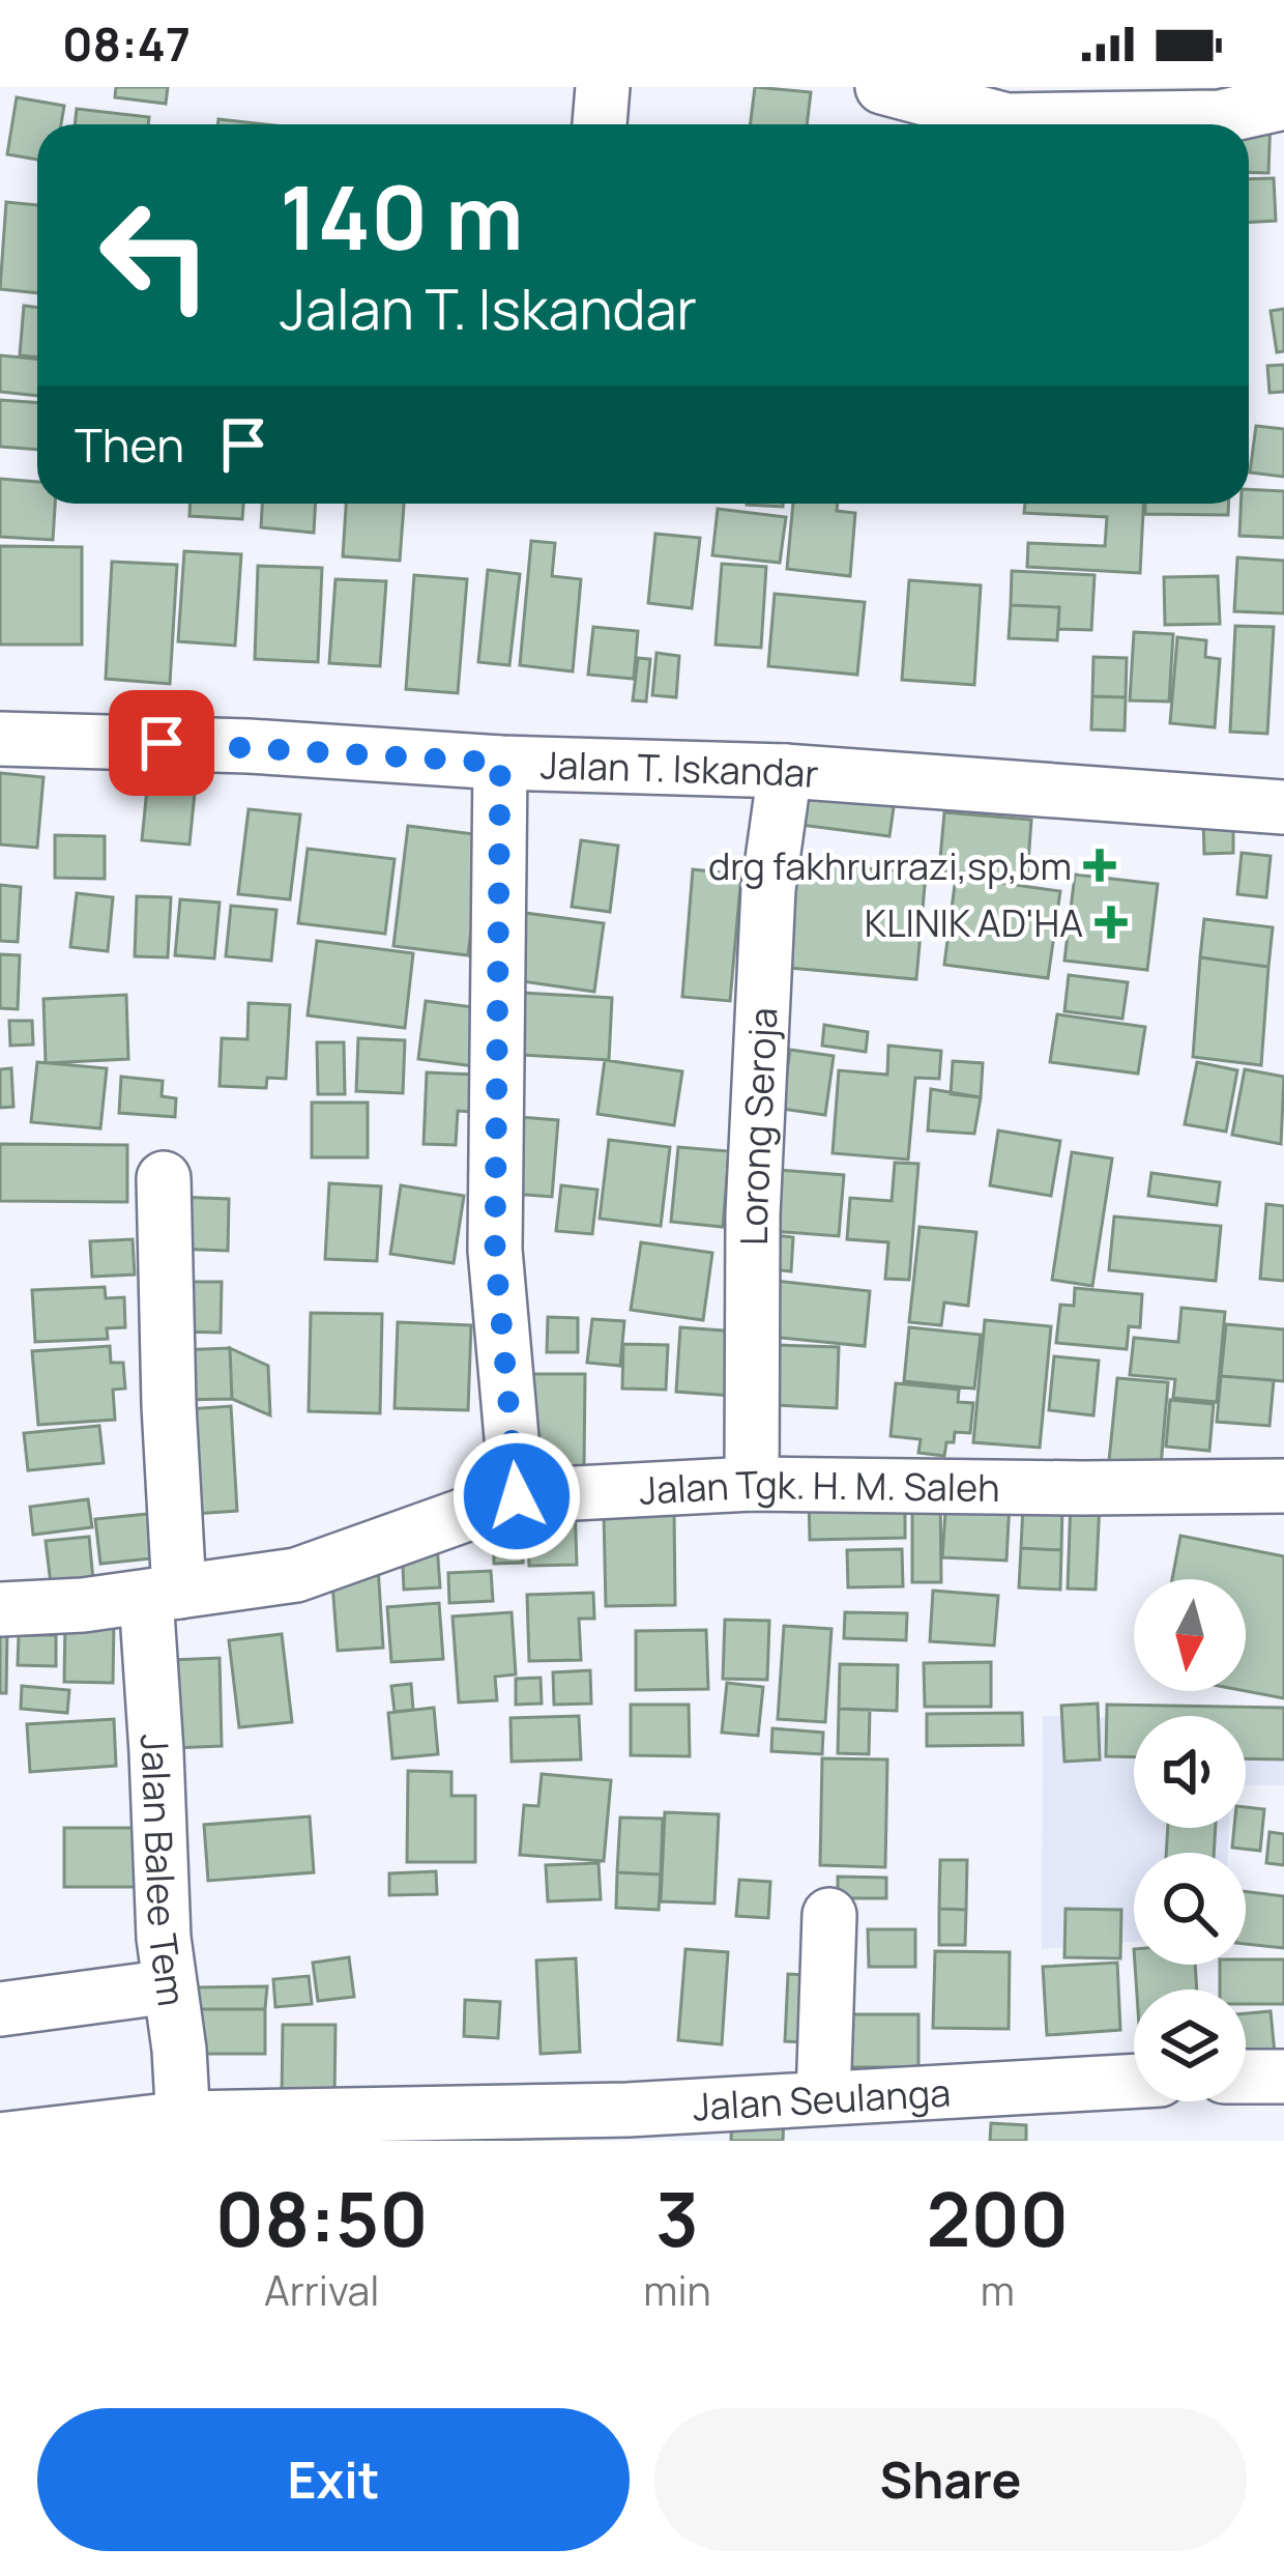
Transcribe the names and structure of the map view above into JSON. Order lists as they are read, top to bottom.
{
  "streets": {
    "street": [
      "Jalan T. Iskandar",
      "Lorong Seroja",
      "Jalan Tgk. H. M. Saleh",
      "Jalan Balee Tem",
      "Jalan Seulanga"
    ]
  },
  "crossings": [
    ["Jalan T. Iskandar", "Lorong Seroja"],
    ["Lorong Seroja", "Jalan Tgk. H. M. Saleh"],
    ["Jalan Tgk. H. M. Saleh", "Jalan Balee Tem"],
    ["Jalan Balee Tem", "Jalan Seulanga"]
  ],
  "places": {
    "health": ["drg fakhrurrazi,sp,bm", "KLINIK AD'HA"]
  },
  "north": "bottom",
  "page": {
    "status": "08:47",
    "turn": ["140 m", "Jalan T. Iskandar"],
    "then": "Then",
    "eta": [
      "08:50",
      "Arrival",
      "3",
      "min",
      "200",
      "m"
    ],
    "buttons": ["Exit", "Share"]
  }
}
